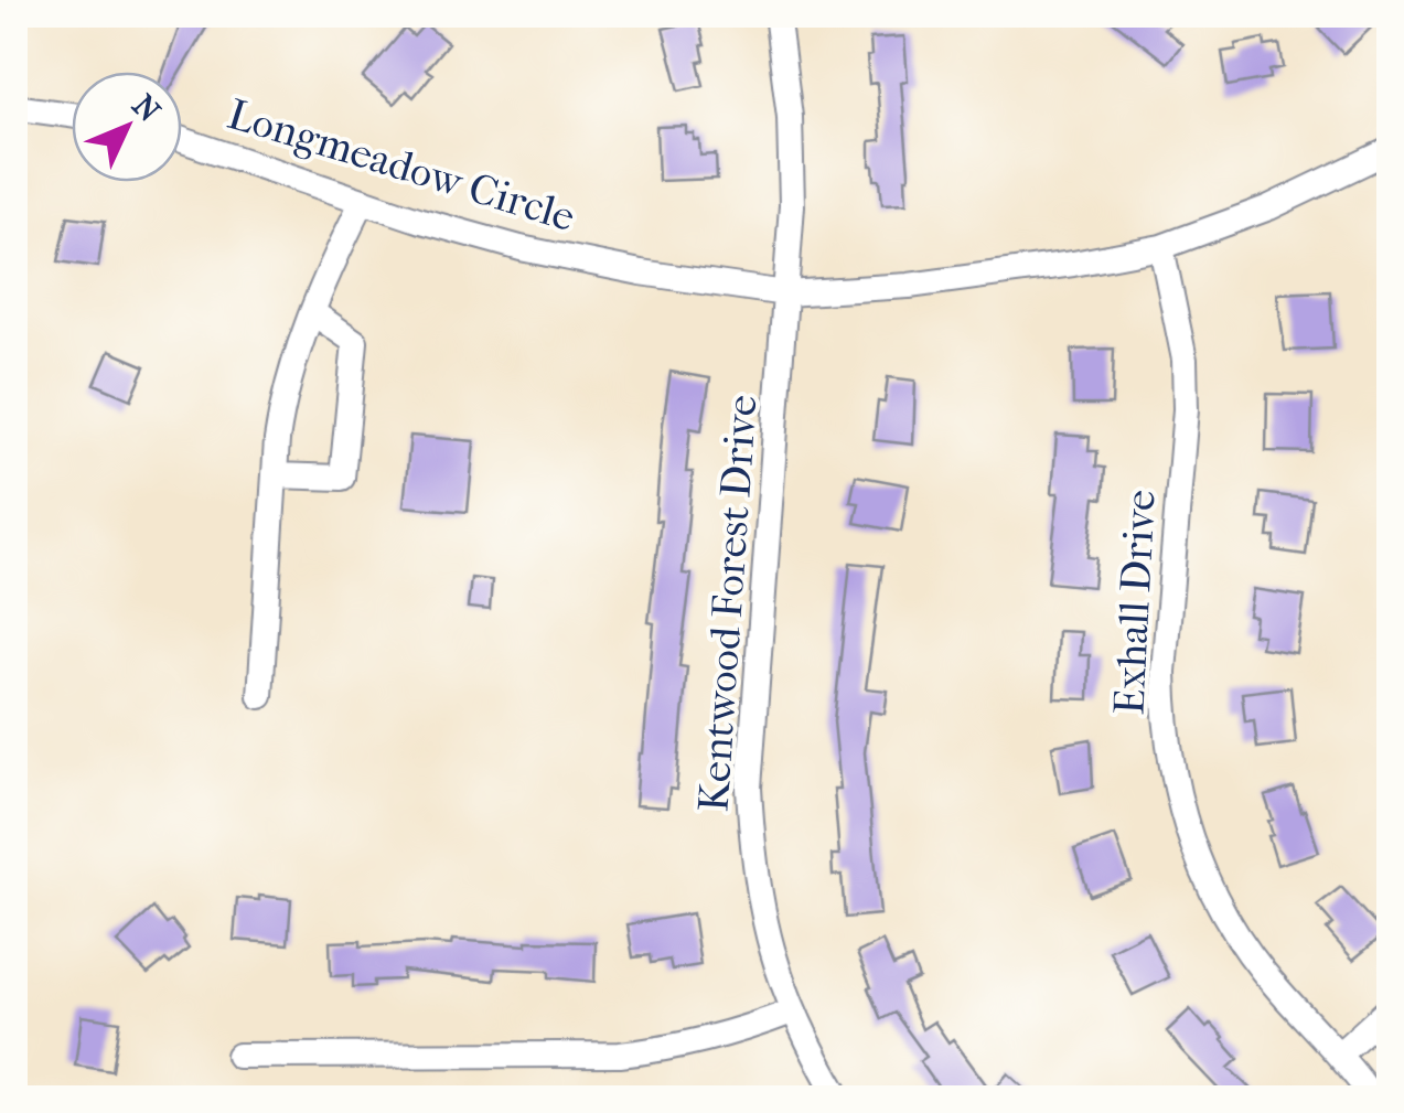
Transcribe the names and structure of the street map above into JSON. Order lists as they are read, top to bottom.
{
  "streets": {
    "street": ["Longmeadow Circle", "Exhall Drive", "Kentwood Forest Drive"]
  },
  "crossings": [
    ["Longmeadow Circle", "Exhall Drive"],
    ["Longmeadow Circle", "Kentwood Forest Drive"]
  ],
  "north": "top right"
}
